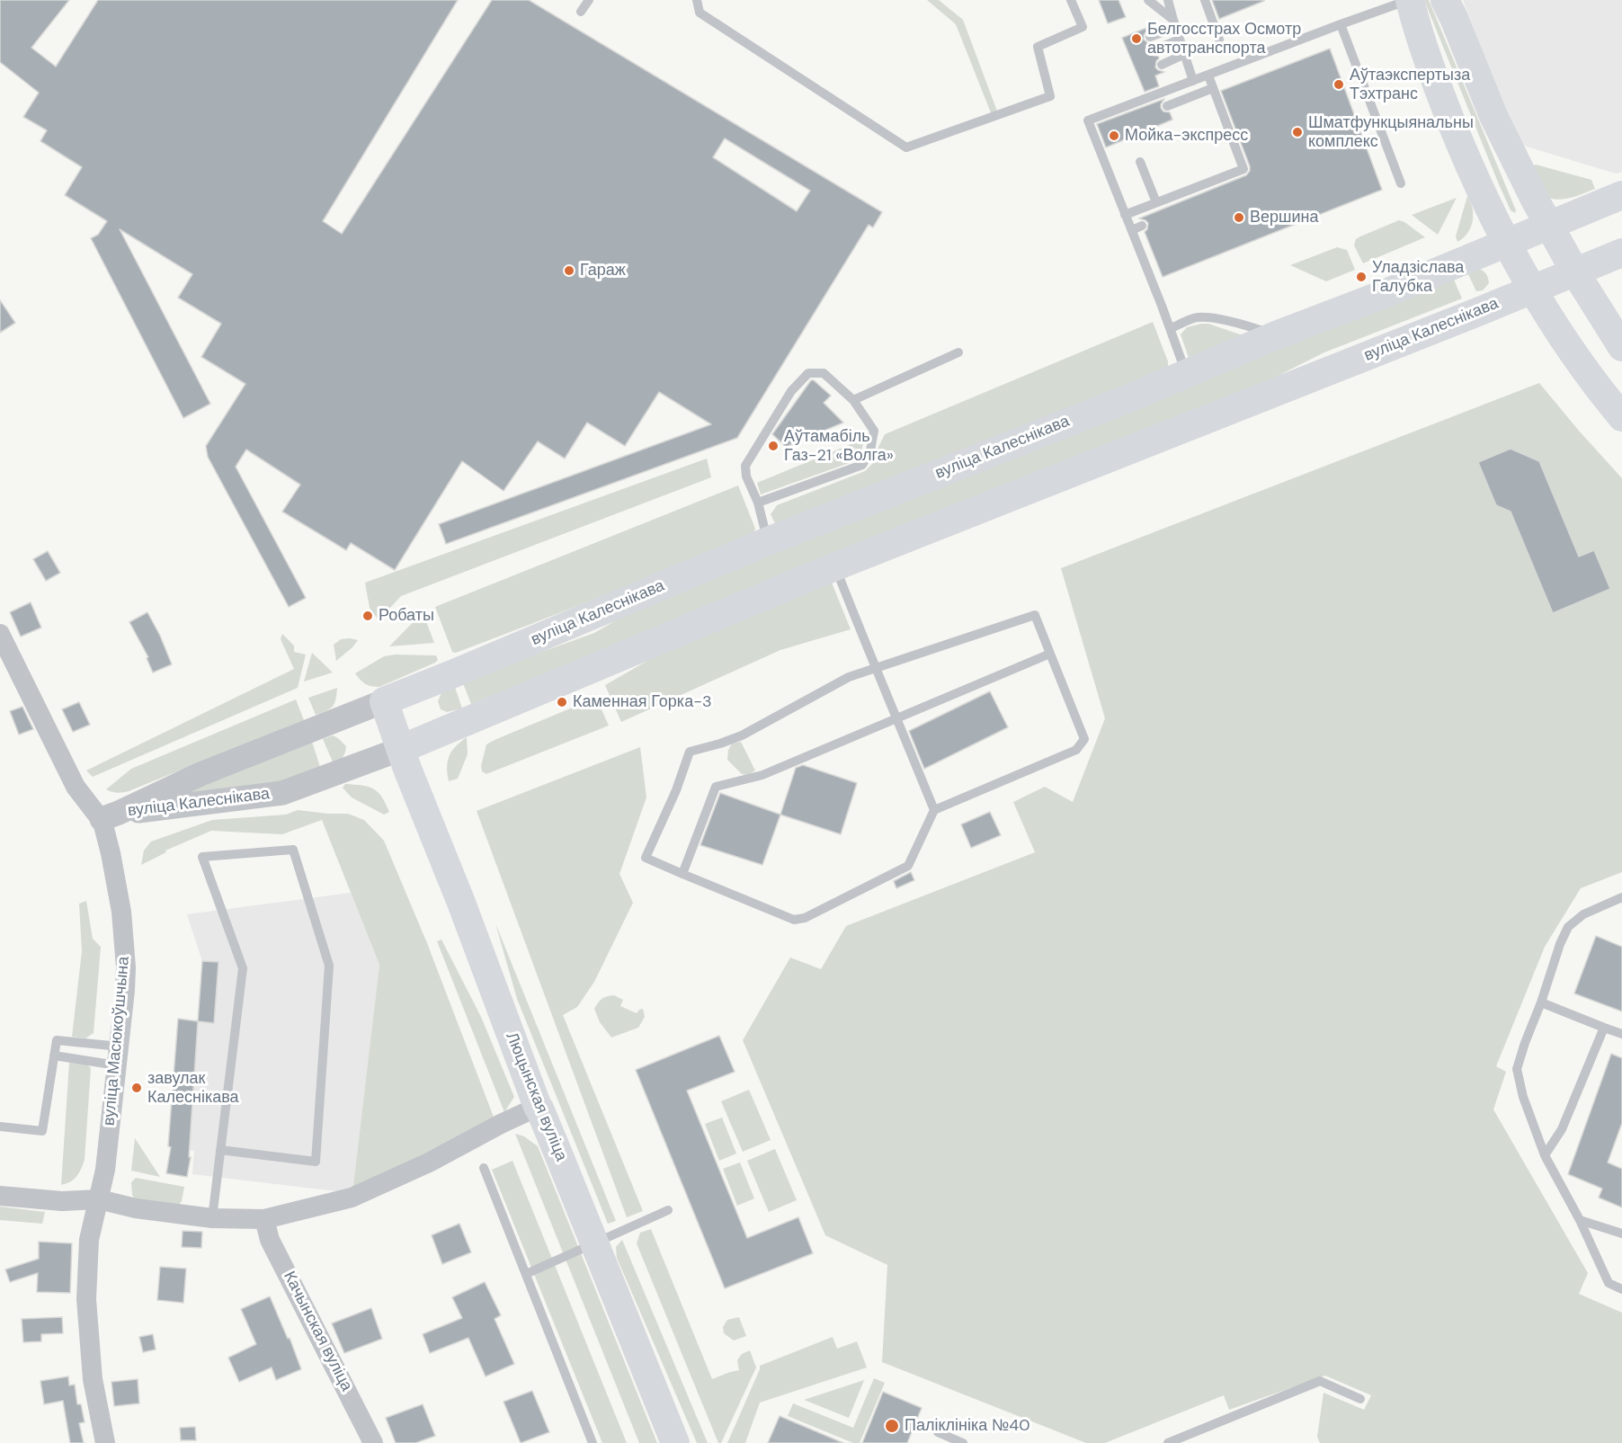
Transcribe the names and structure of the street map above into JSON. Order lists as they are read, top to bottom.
{
  "streets": {
    "main road": ["вуліца Калеснікава", "Люцынская вуліца"],
    "street": ["вуліца Масюкоўшчына", "Качынская вуліца"]
  },
  "crossings": [
    ["вуліца Калеснікава", "вуліца Масюкоўшчына"],
    ["вуліца Калеснікава", "Люцынская вуліца"]
  ],
  "places": [
    "Белгосстрах Осмотр автотранспорта",
    "Аўтаэкспертыза Тэхтранс",
    "Шматфункцыянальны комплекс",
    "Мойка-экспресс",
    "Вершина",
    "Гараж",
    "Уладзіслава Галубка",
    "Аўтамабіль Газ-21 «Волга»",
    "Робаты",
    "Каменная Горка-3",
    "завулак Калеснікава",
    "Паліклініка №40"
  ]
}
